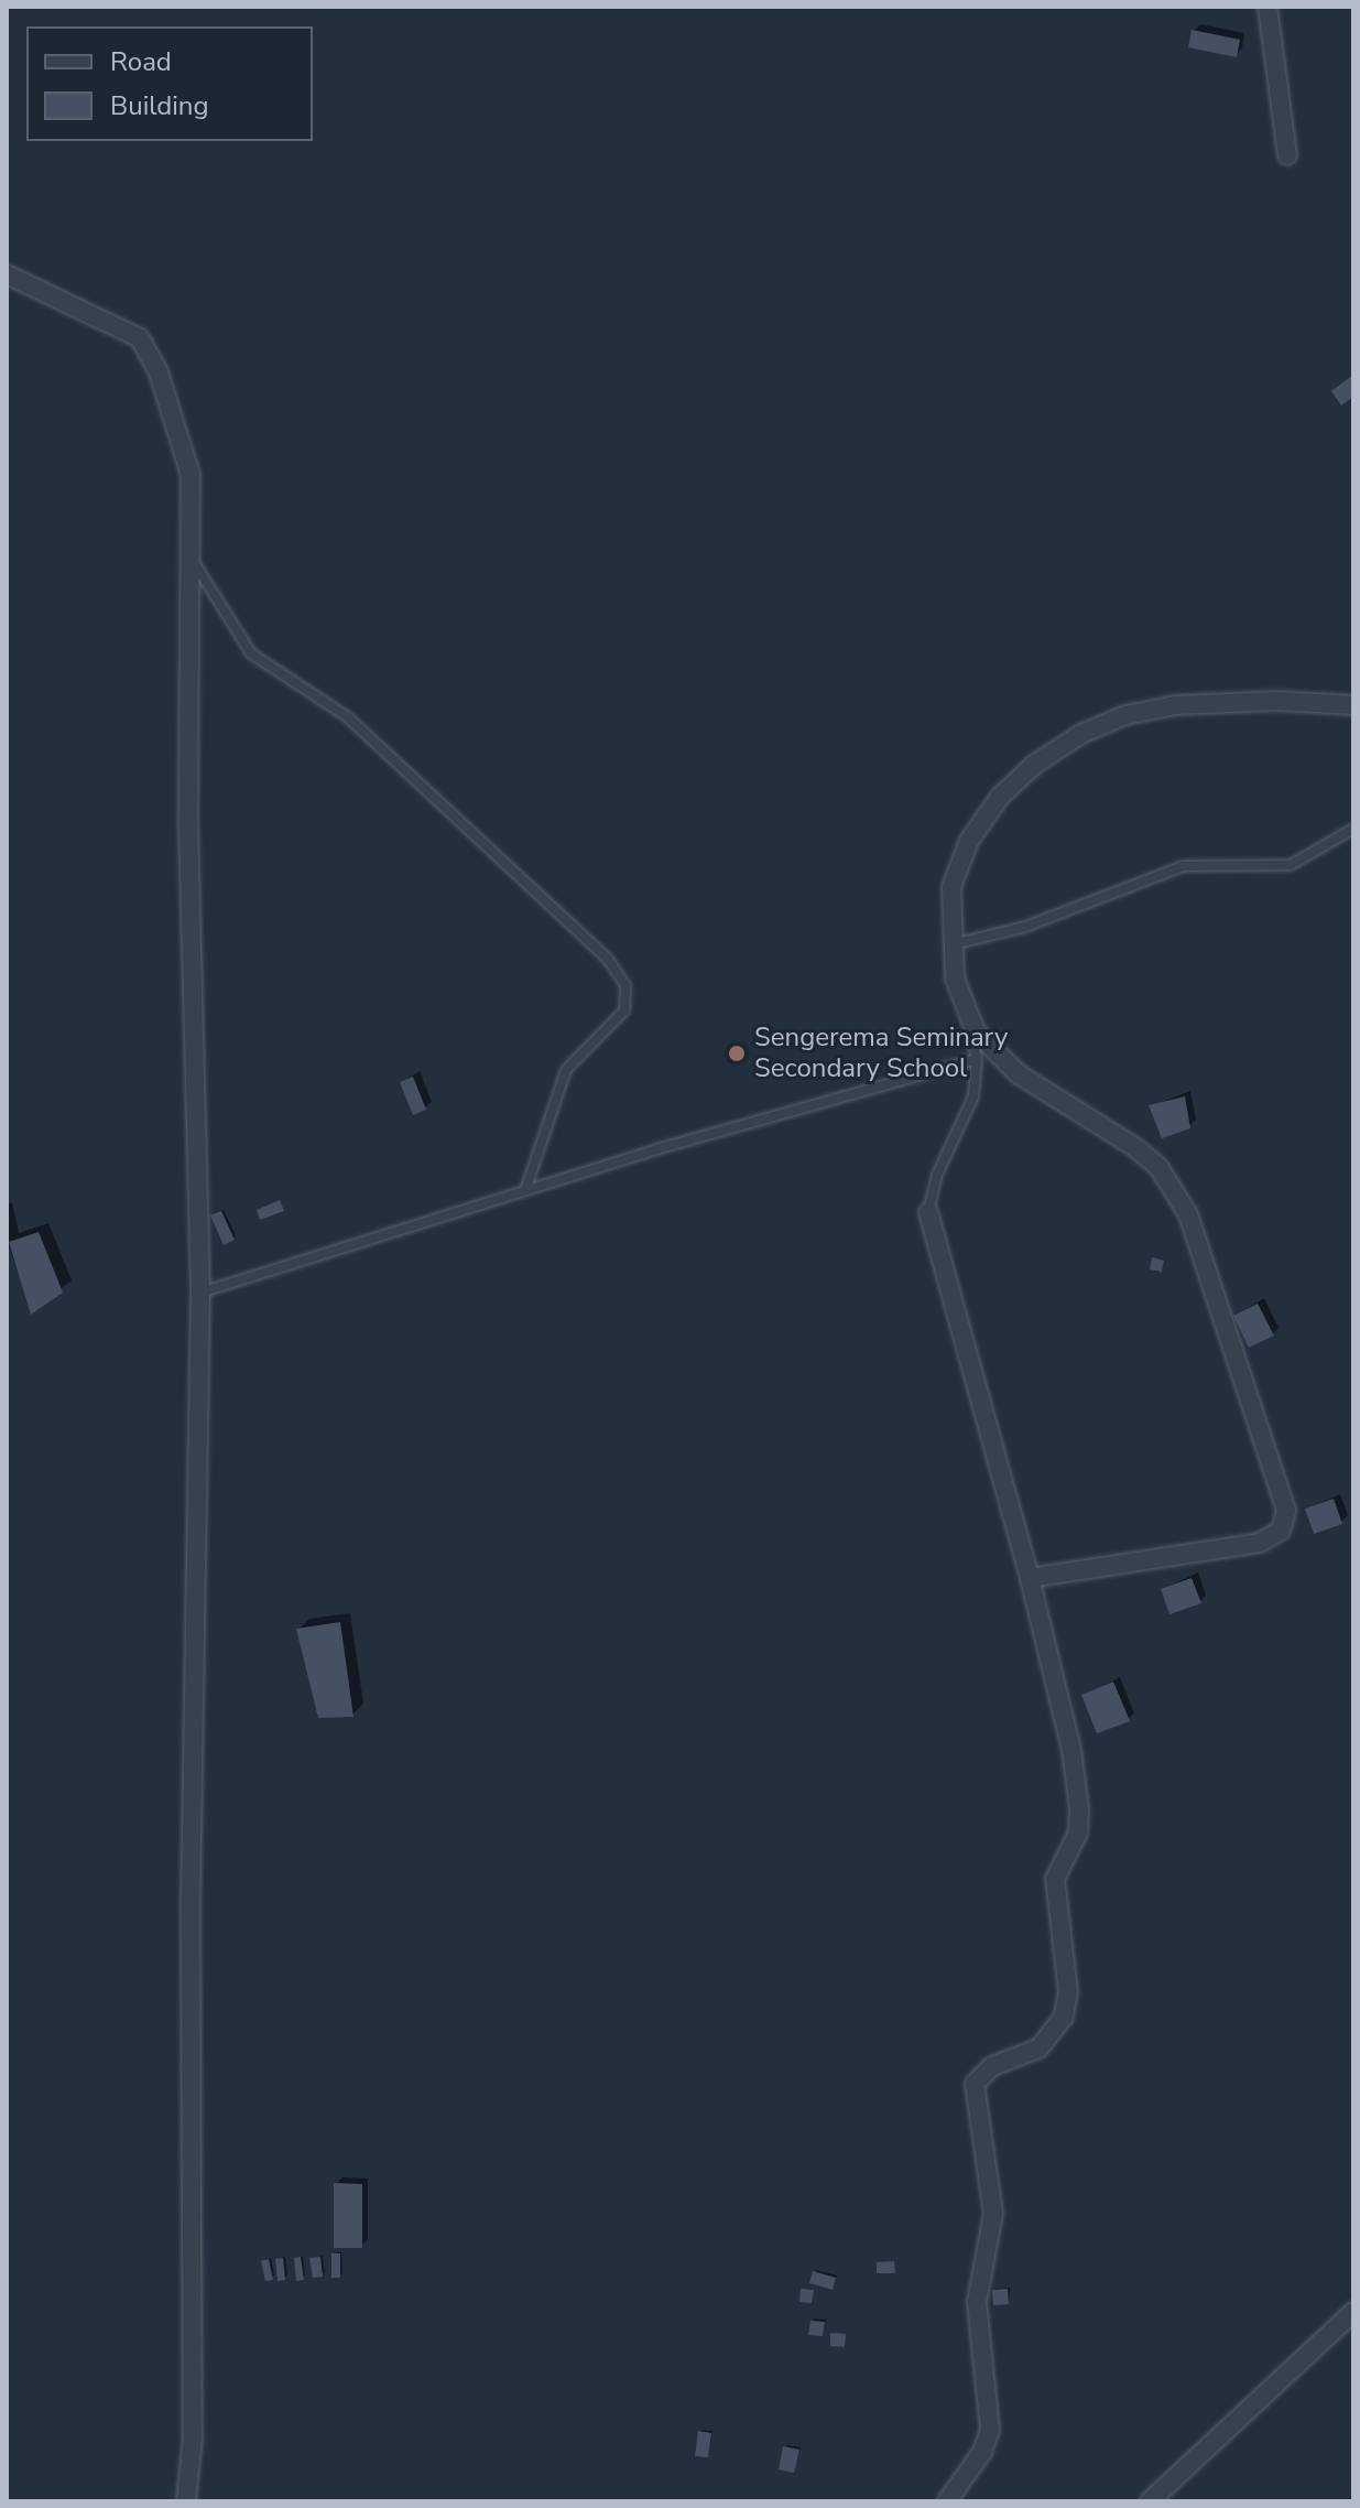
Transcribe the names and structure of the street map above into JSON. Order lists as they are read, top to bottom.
{
  "places": ["Sengerema Seminary Secondary School"],
  "legend": ["Road", "Building"]
}
